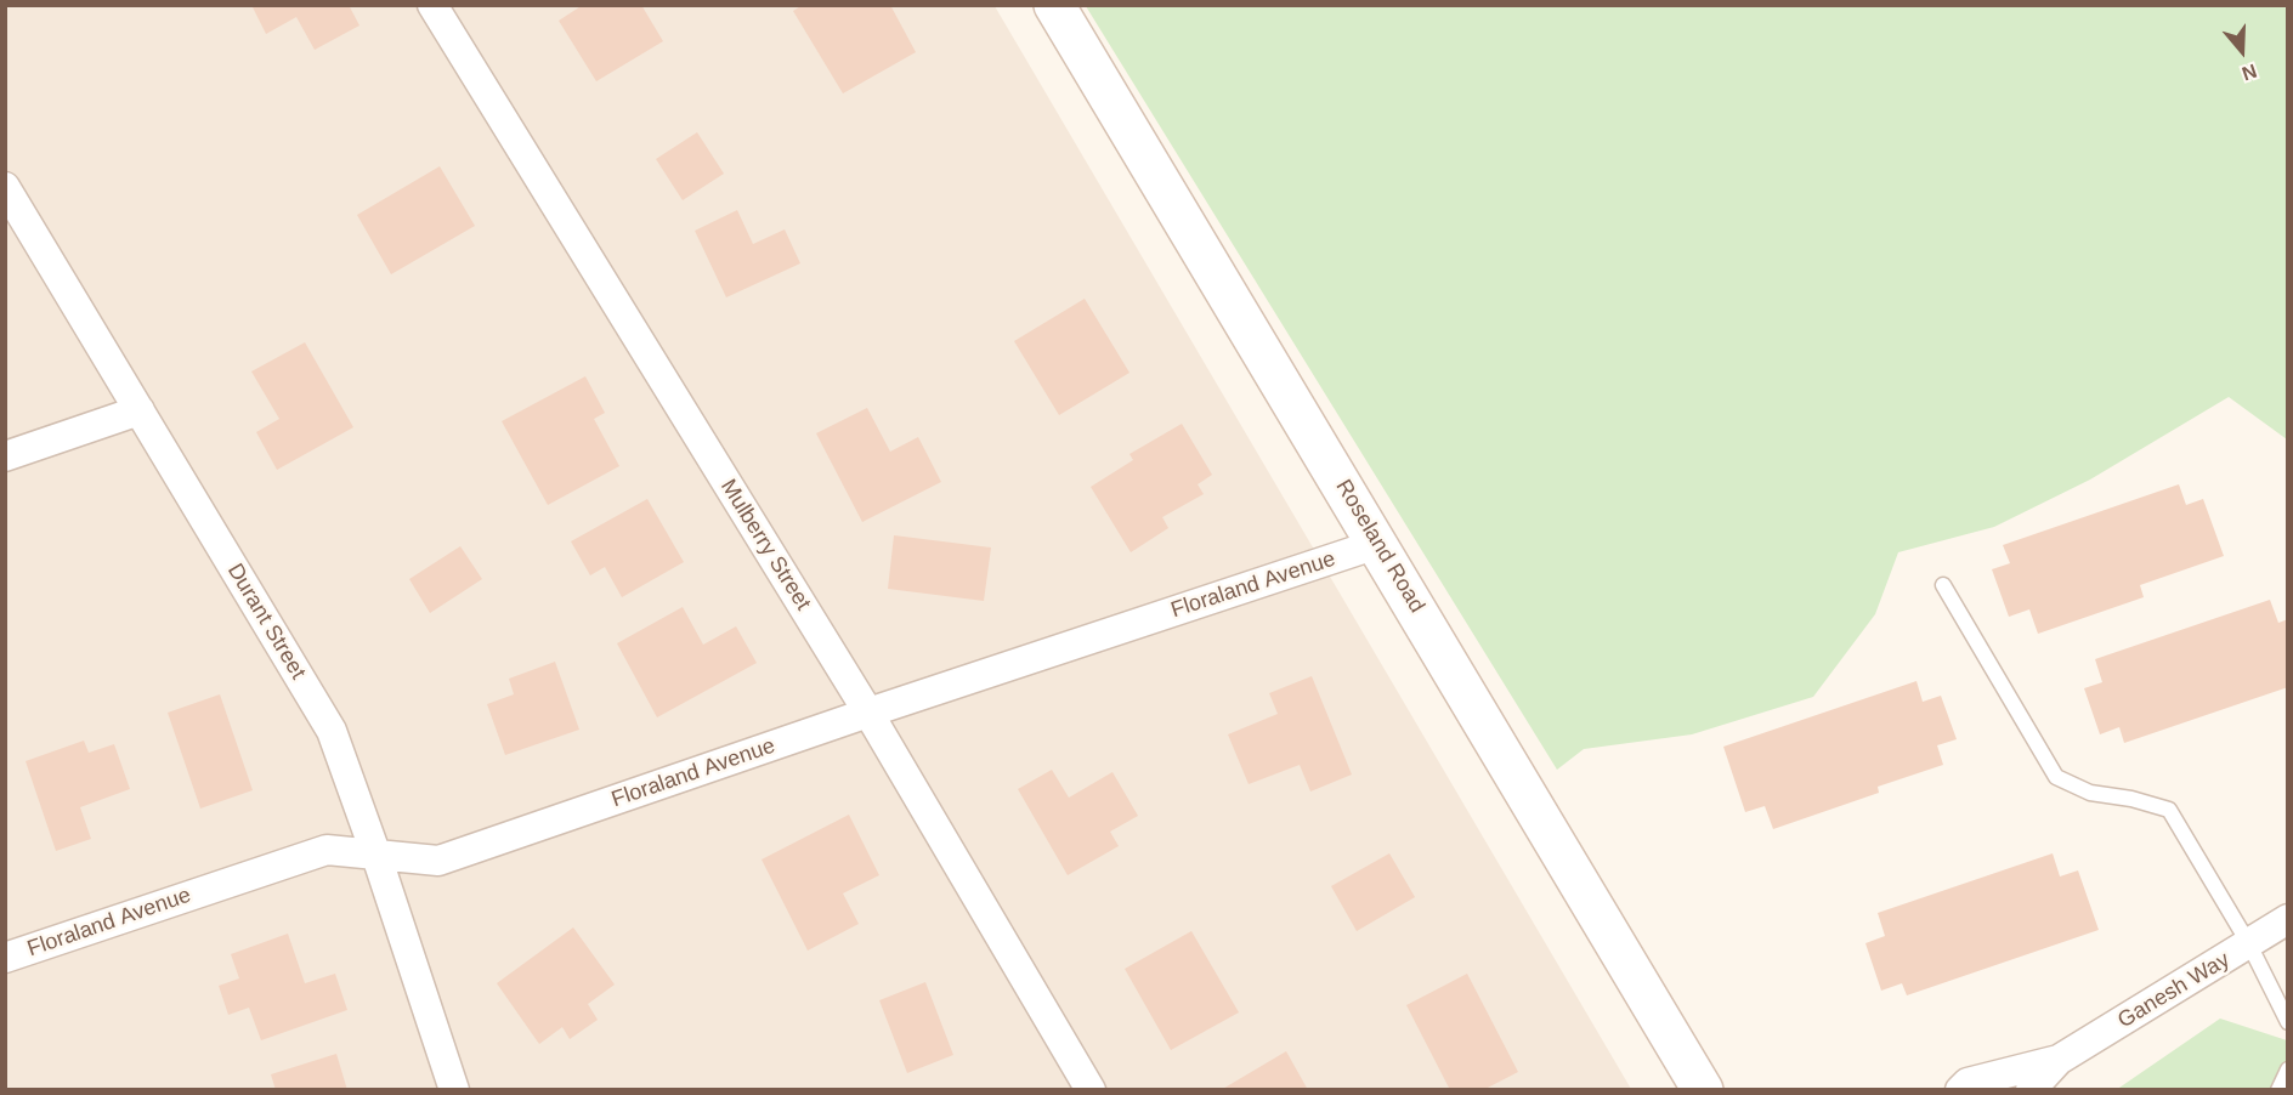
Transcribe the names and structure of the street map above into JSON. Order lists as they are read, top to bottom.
{
  "streets": {
    "main road": ["Roseland Road"],
    "street": [
      "Mulberry Street",
      "Floraland Avenue",
      "Durant Street",
      "Ganesh Way"
    ]
  },
  "crossings": [
    ["Mulberry Street", "Floraland Avenue"],
    ["Roseland Road", "Floraland Avenue"],
    ["Floraland Avenue", "Durant Street"]
  ],
  "north": "bottom"
}
